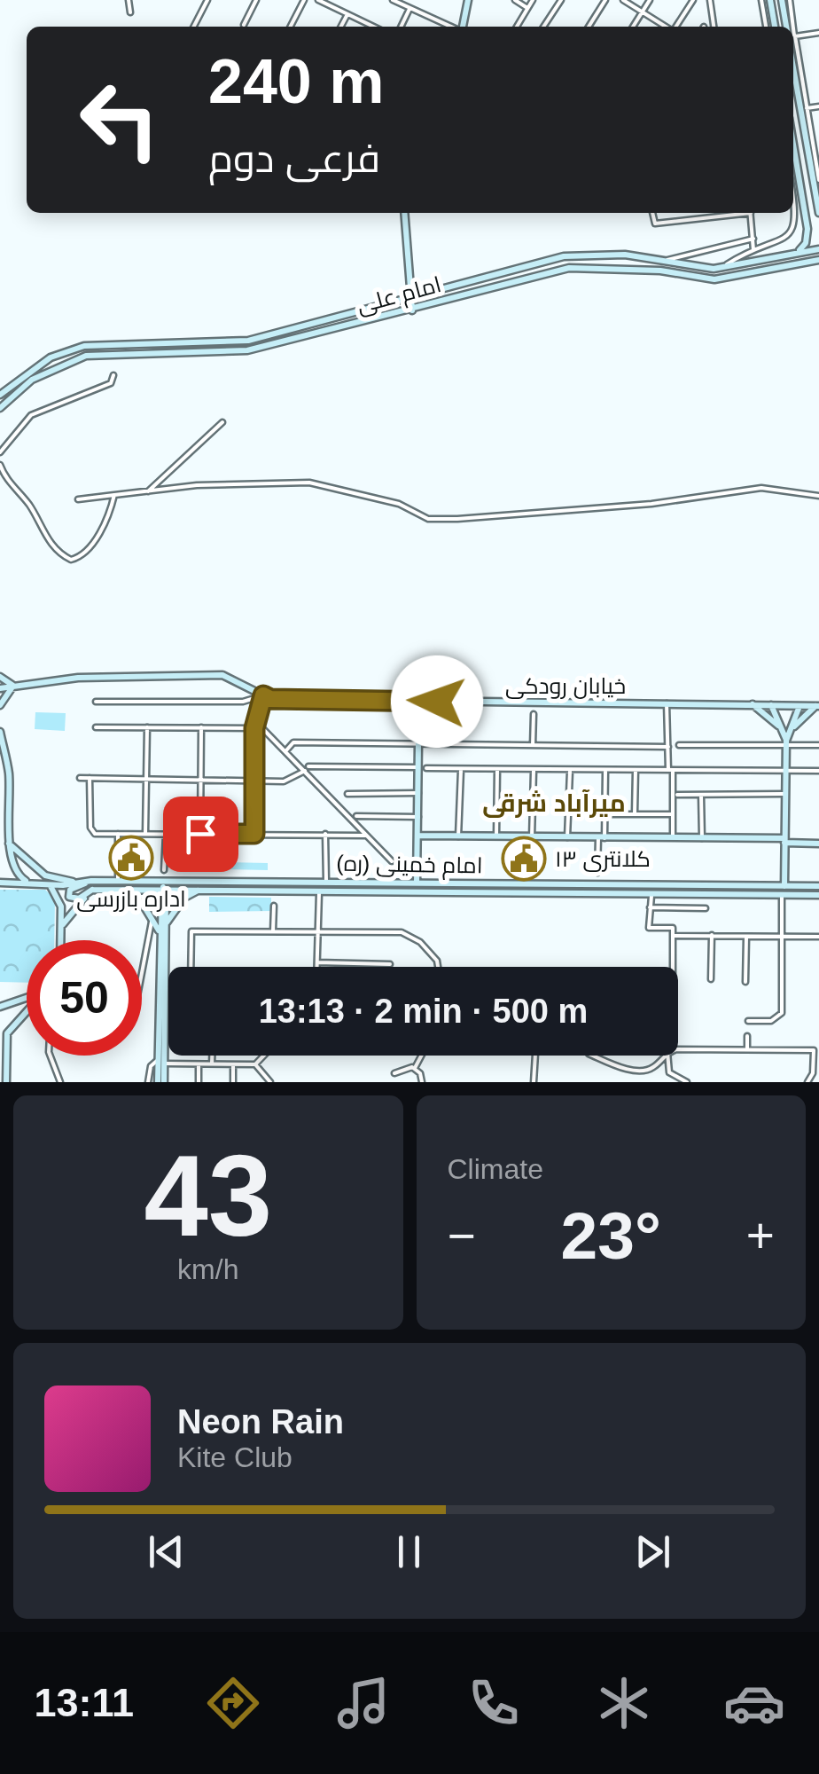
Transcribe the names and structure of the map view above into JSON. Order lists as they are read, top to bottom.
{
  "streets": {
    "main road": ["امام علی", "خیابان رودکی", "امام خمینی (ره)"]
  },
  "districts": ["میرآباد شرقی"],
  "places": {
    "public building": ["اداره بازرسی", "کلانتری ۱۳"]
  },
  "page": {
    "turn": ["240 m", "فرعی دوم"],
    "limit": "50",
    "trip": "13:13 · 2 min · 500 m",
    "tile": [
      ["43", "km/h"],
      "Climate"
    ],
    "heat": ["−", "23°", "+"],
    "song": ["Neon Rain", "Kite Club"],
    "tabs": "13:11"
  }
}
